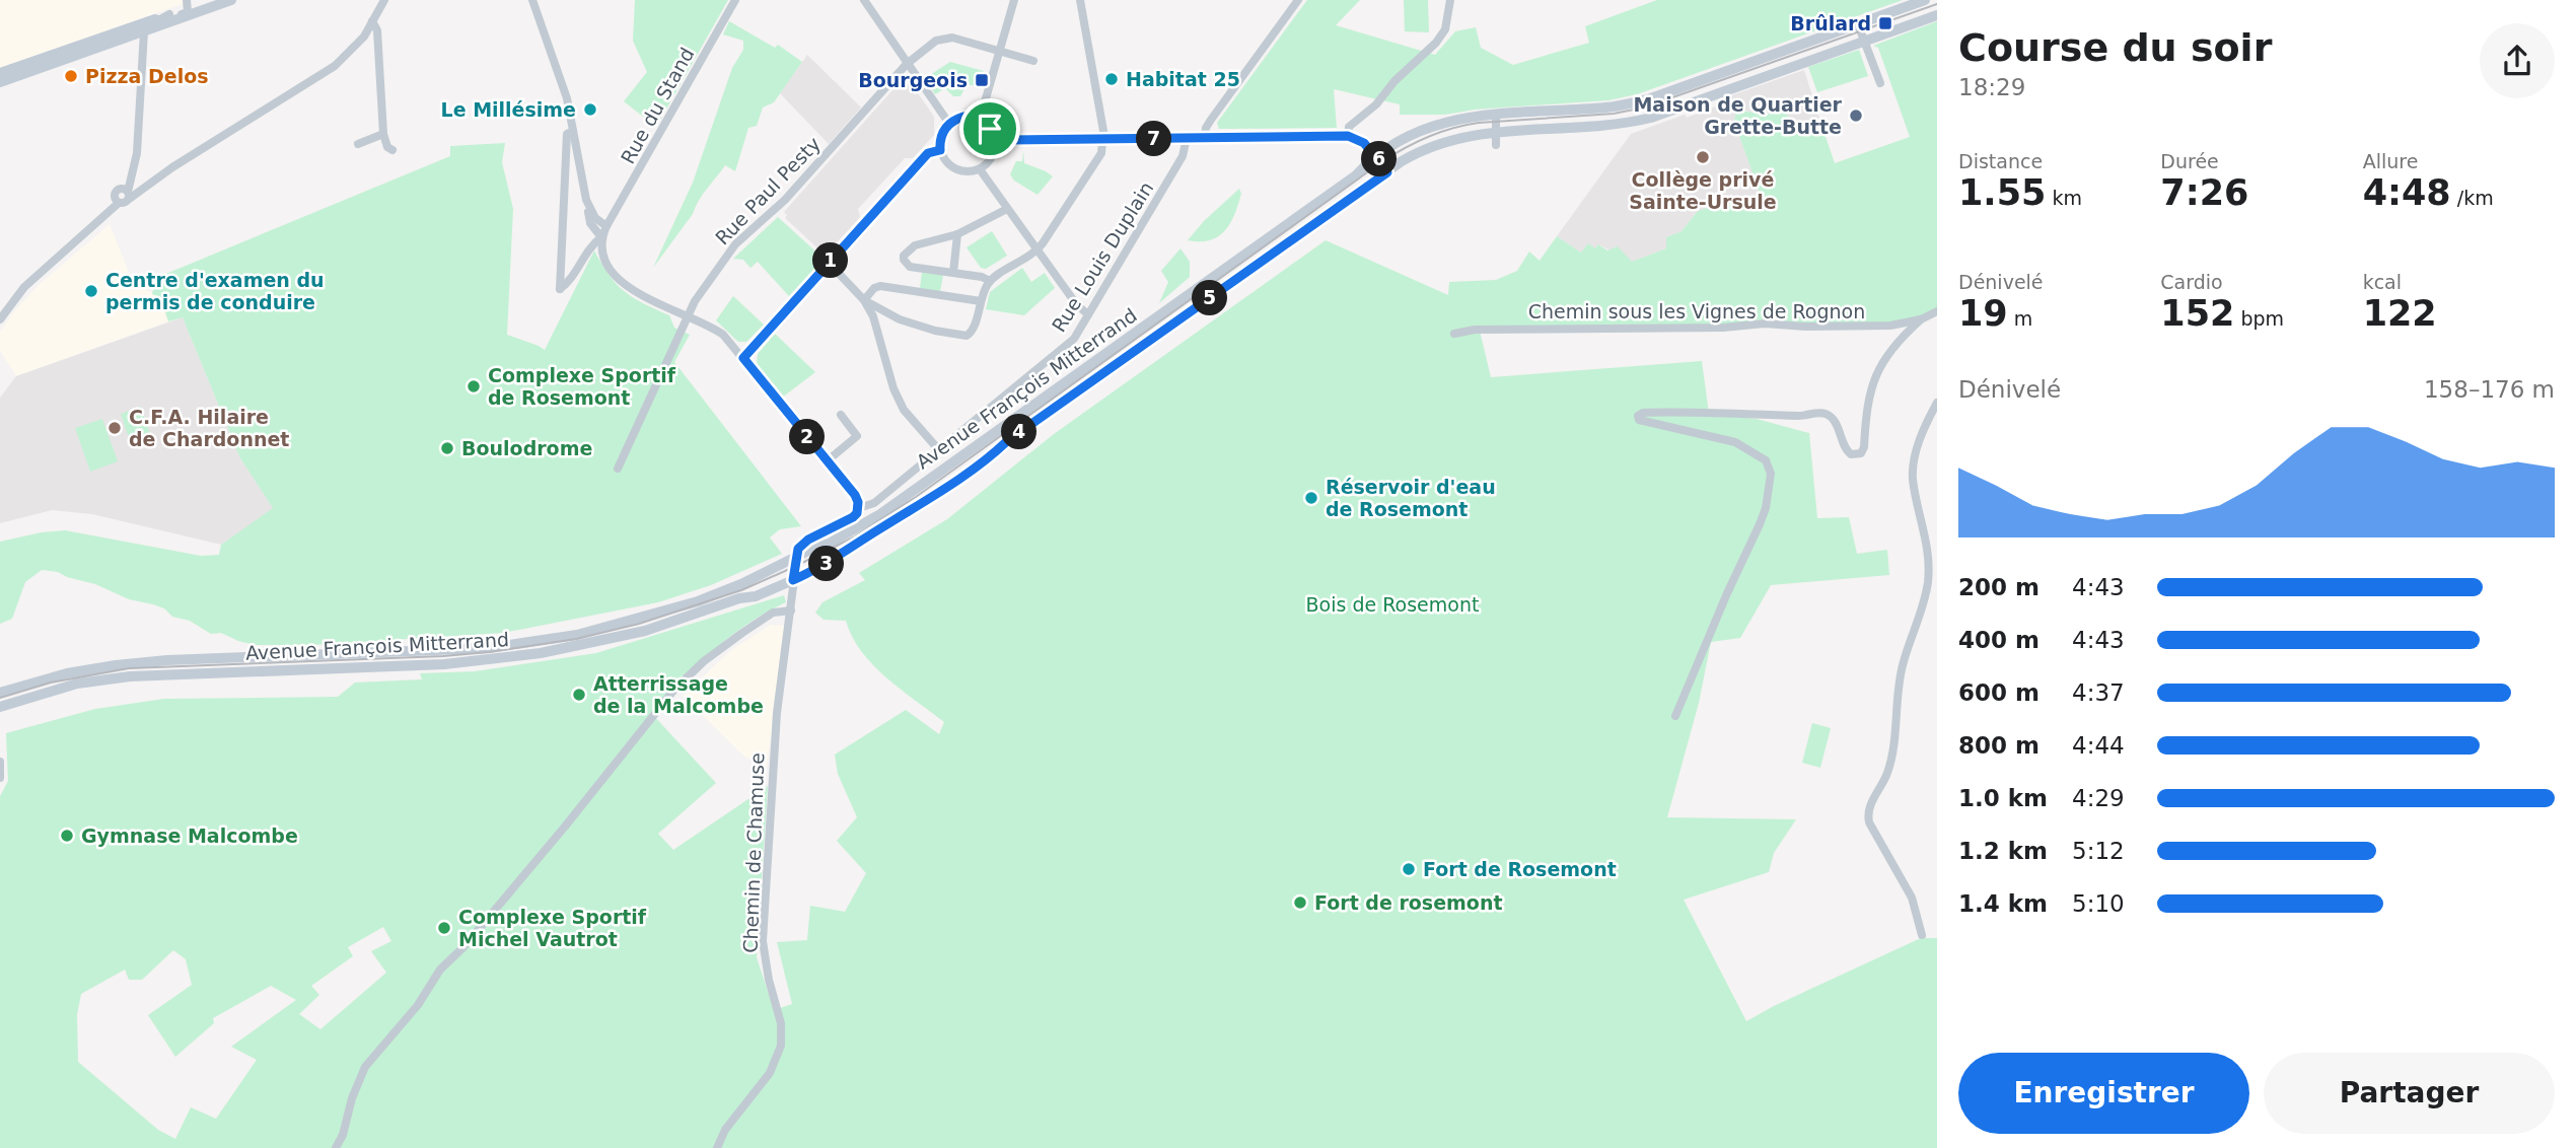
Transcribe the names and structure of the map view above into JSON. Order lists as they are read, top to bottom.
{
  "streets": {
    "main road": ["Avenue François Mitterrand"],
    "street": [
      "Rue du Stand",
      "Rue Paul Pesty",
      "Rue Louis Duplain",
      "Chemin sous les Vignes de Rognon",
      "Chemin de Chamuse"
    ]
  },
  "crossings": [
    ["Rue Louis Duplain", "Avenue François Mitterrand"],
    ["Rue Louis Duplain", "Chemin de Chamuse"],
    ["Avenue François Mitterrand", "Chemin de Chamuse"]
  ],
  "parks": ["Bois de Rosemont"],
  "places": {
    "transit": ["Brûlard", "Bourgeois"],
    "other": [
      "Pizza Delos",
      "Habitat 25",
      "Le Millésime",
      "Maison de Quartier Grette-Butte",
      "Collège privé Sainte-Ursule",
      "Centre d'examen du permis de conduire",
      "Complexe Sportif de Rosemont",
      "C.F.A. Hilaire de Chardonnet",
      "Boulodrome",
      "Réservoir d'eau de Rosemont",
      "Atterrissage de la Malcombe",
      "Gymnase Malcombe",
      "Fort de Rosemont",
      "Fort de rosemont",
      "Complexe Sportif Michel Vautrot"
    ]
  },
  "page": {
    "heading": ["Course du soir", "18:29"],
    "pins": [
      "7",
      "6",
      "1",
      "5",
      "4",
      "2",
      "3"
    ],
    "stats": [
      ["Distance", "1.55 km"],
      ["Durée", "7:26"],
      ["Allure", "4:48 /km"],
      ["Dénivelé", "19 m"],
      ["Cardio", "152 bpm"],
      ["kcal", "122"]
    ],
    "chart": ["Dénivelé", "158–176 m"],
    "list": [
      {
        "name": "200 m",
        "note": "4:43"
      },
      {
        "name": "400 m",
        "note": "4:43"
      },
      {
        "name": "600 m",
        "note": "4:37"
      },
      {
        "name": "800 m",
        "note": "4:44"
      },
      {
        "name": "1.0 km",
        "note": "4:29"
      },
      {
        "name": "1.2 km",
        "note": "5:12"
      },
      {
        "name": "1.4 km",
        "note": "5:10"
      }
    ],
    "buttons": ["Enregistrer", "Partager"]
  }
}
